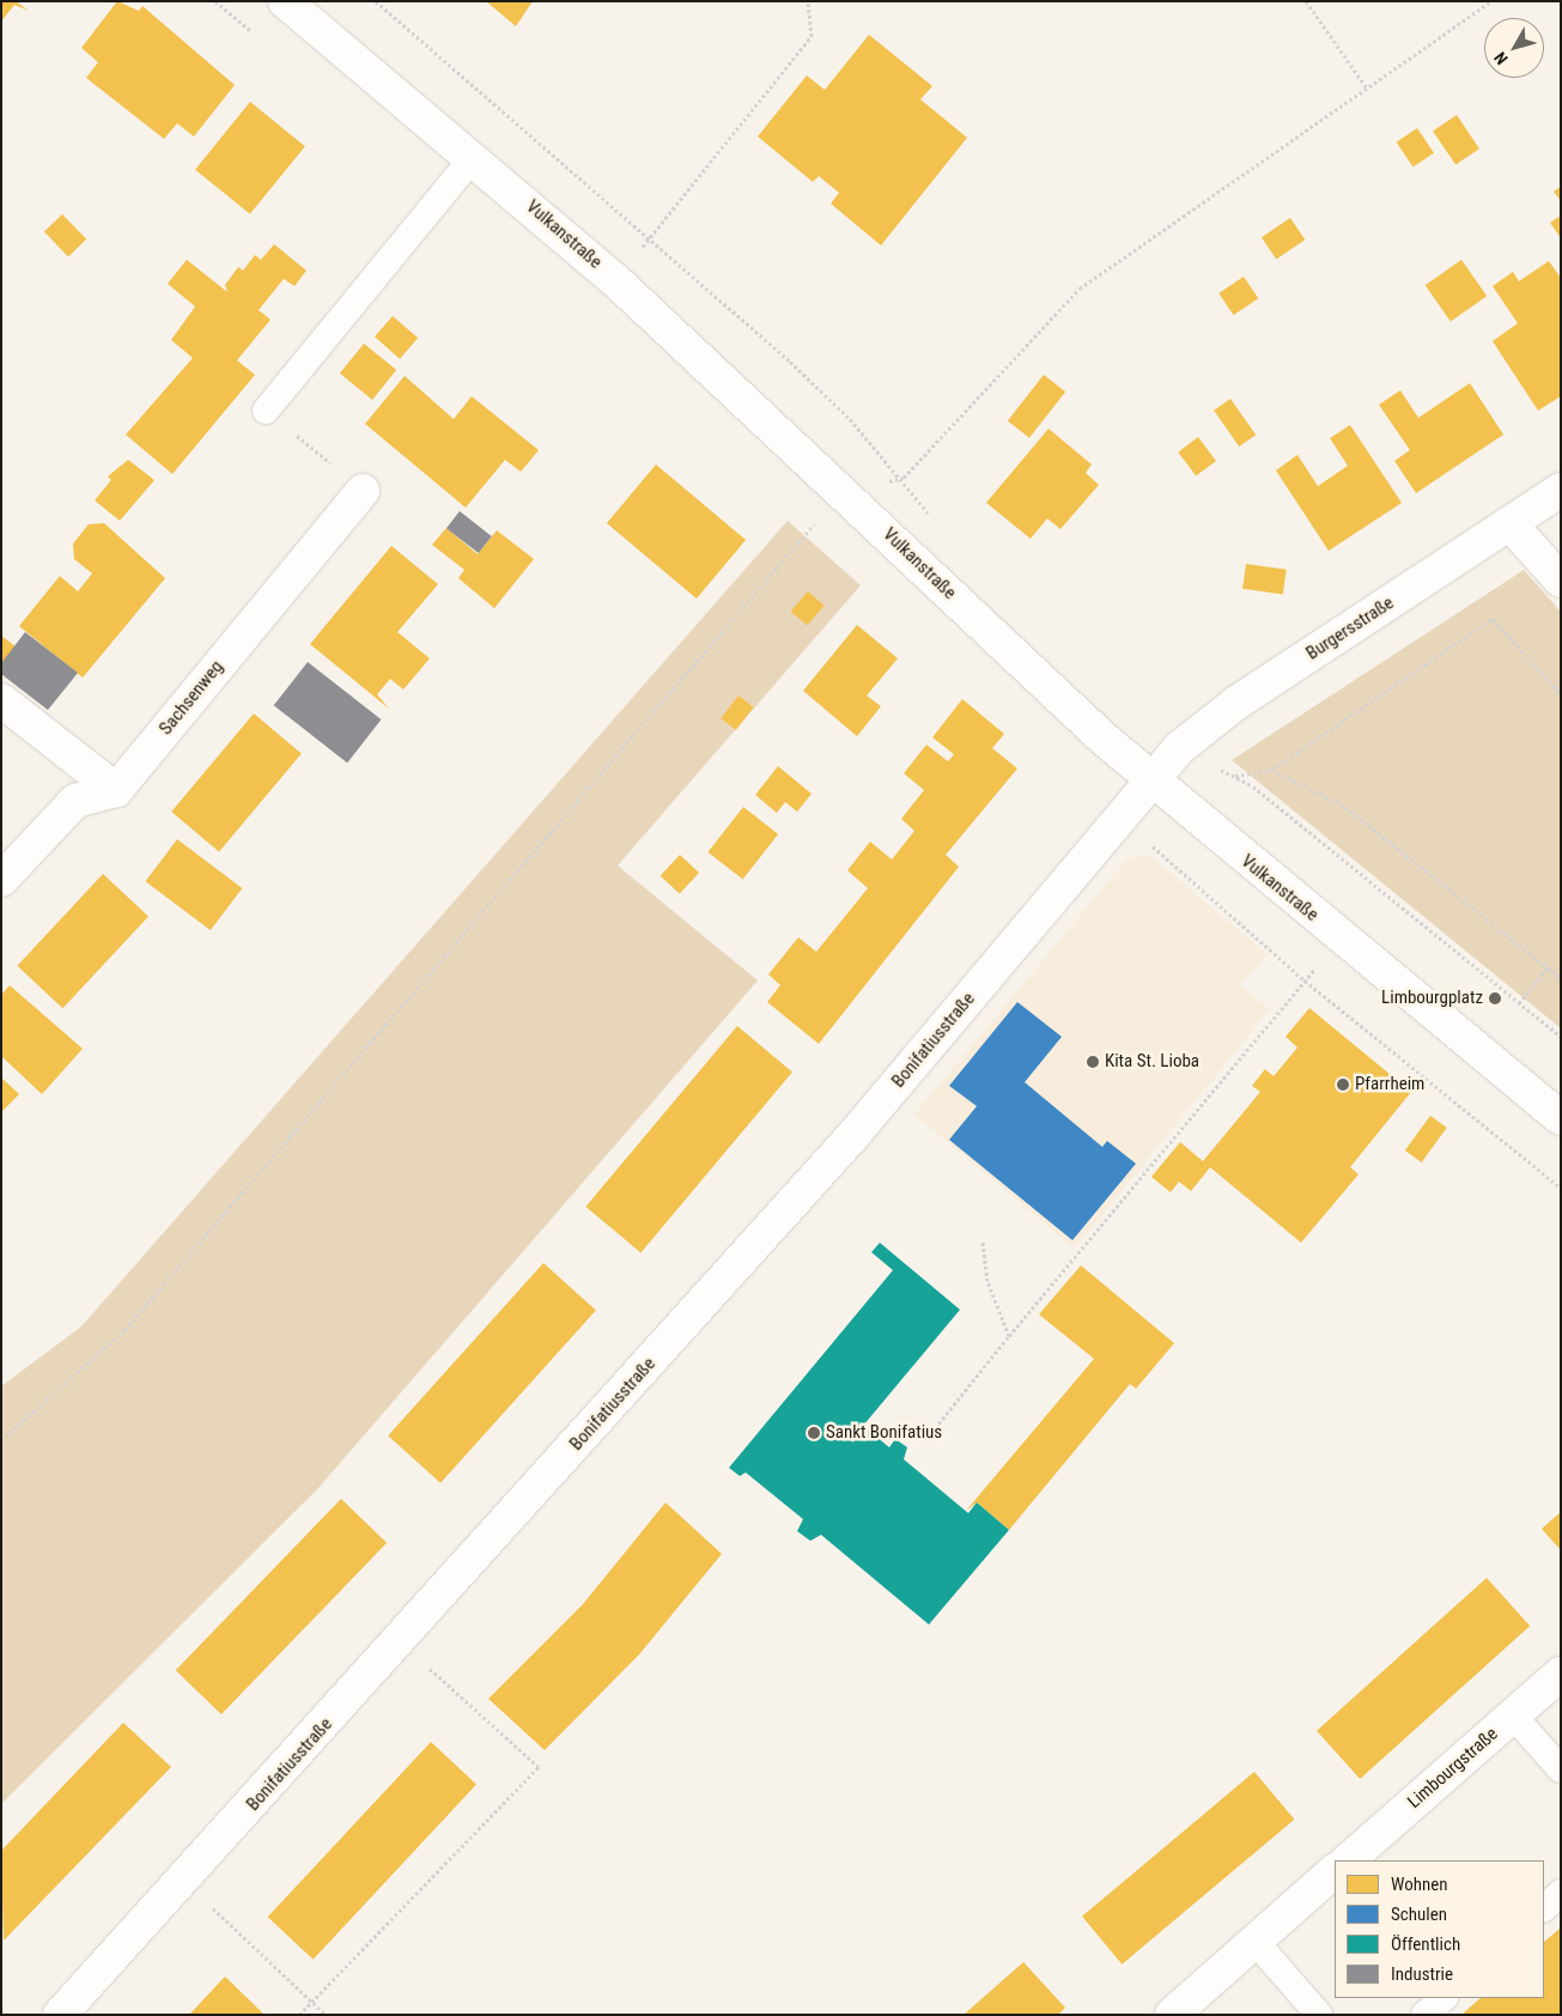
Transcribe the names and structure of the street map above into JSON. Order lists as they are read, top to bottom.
{
  "streets": {
    "street": [
      "Vulkanstraße",
      "Burgersstraße",
      "Sachsenweg",
      "Bonifatiusstraße",
      "Limbourgstraße"
    ]
  },
  "crossings": [
    ["Vulkanstraße", "Burgersstraße"],
    ["Vulkanstraße", "Bonifatiusstraße"],
    ["Burgersstraße", "Bonifatiusstraße"]
  ],
  "places": [
    "Limbourgplatz",
    "Kita St. Lioba",
    "Pfarrheim",
    "Sankt Bonifatius"
  ],
  "legend": [
    "Wohnen",
    "Schulen",
    "Öffentlich",
    "Industrie"
  ],
  "north": "bottom left"
}
